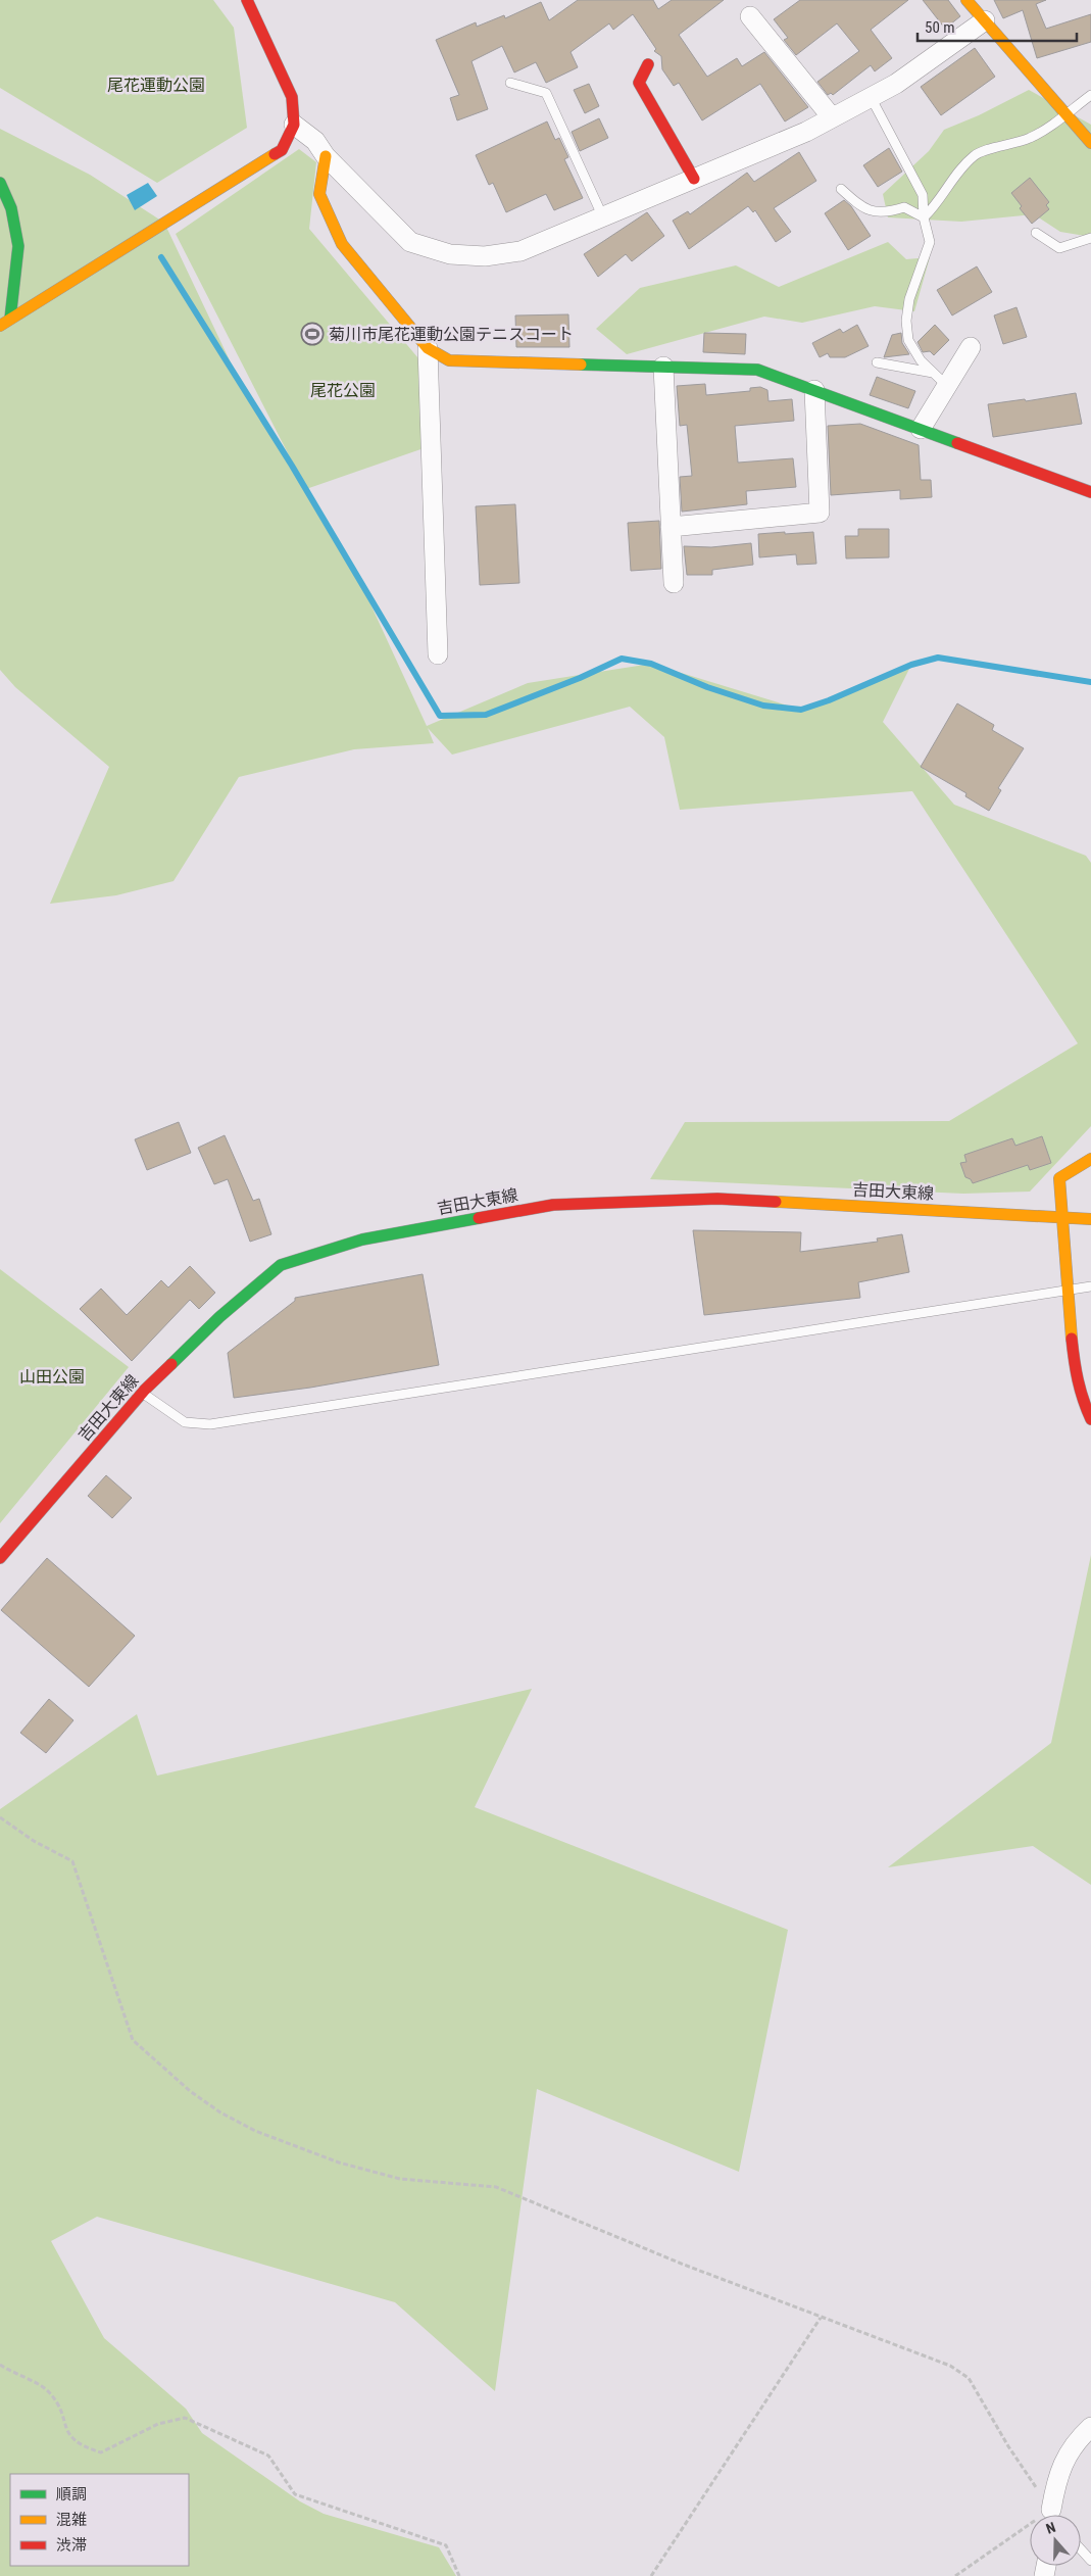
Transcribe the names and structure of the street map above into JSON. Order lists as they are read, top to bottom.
{
  "streets": {
    "street": ["吉田大東線"]
  },
  "parks": ["尾花運動公園", "尾花公園", "山田公園"],
  "places": {
    "sports": ["菊川市尾花運動公園テニスコート"]
  },
  "legend": ["順調", "混雑", "渋滞"],
  "scale_bar": "50 m",
  "north": "top"
}
